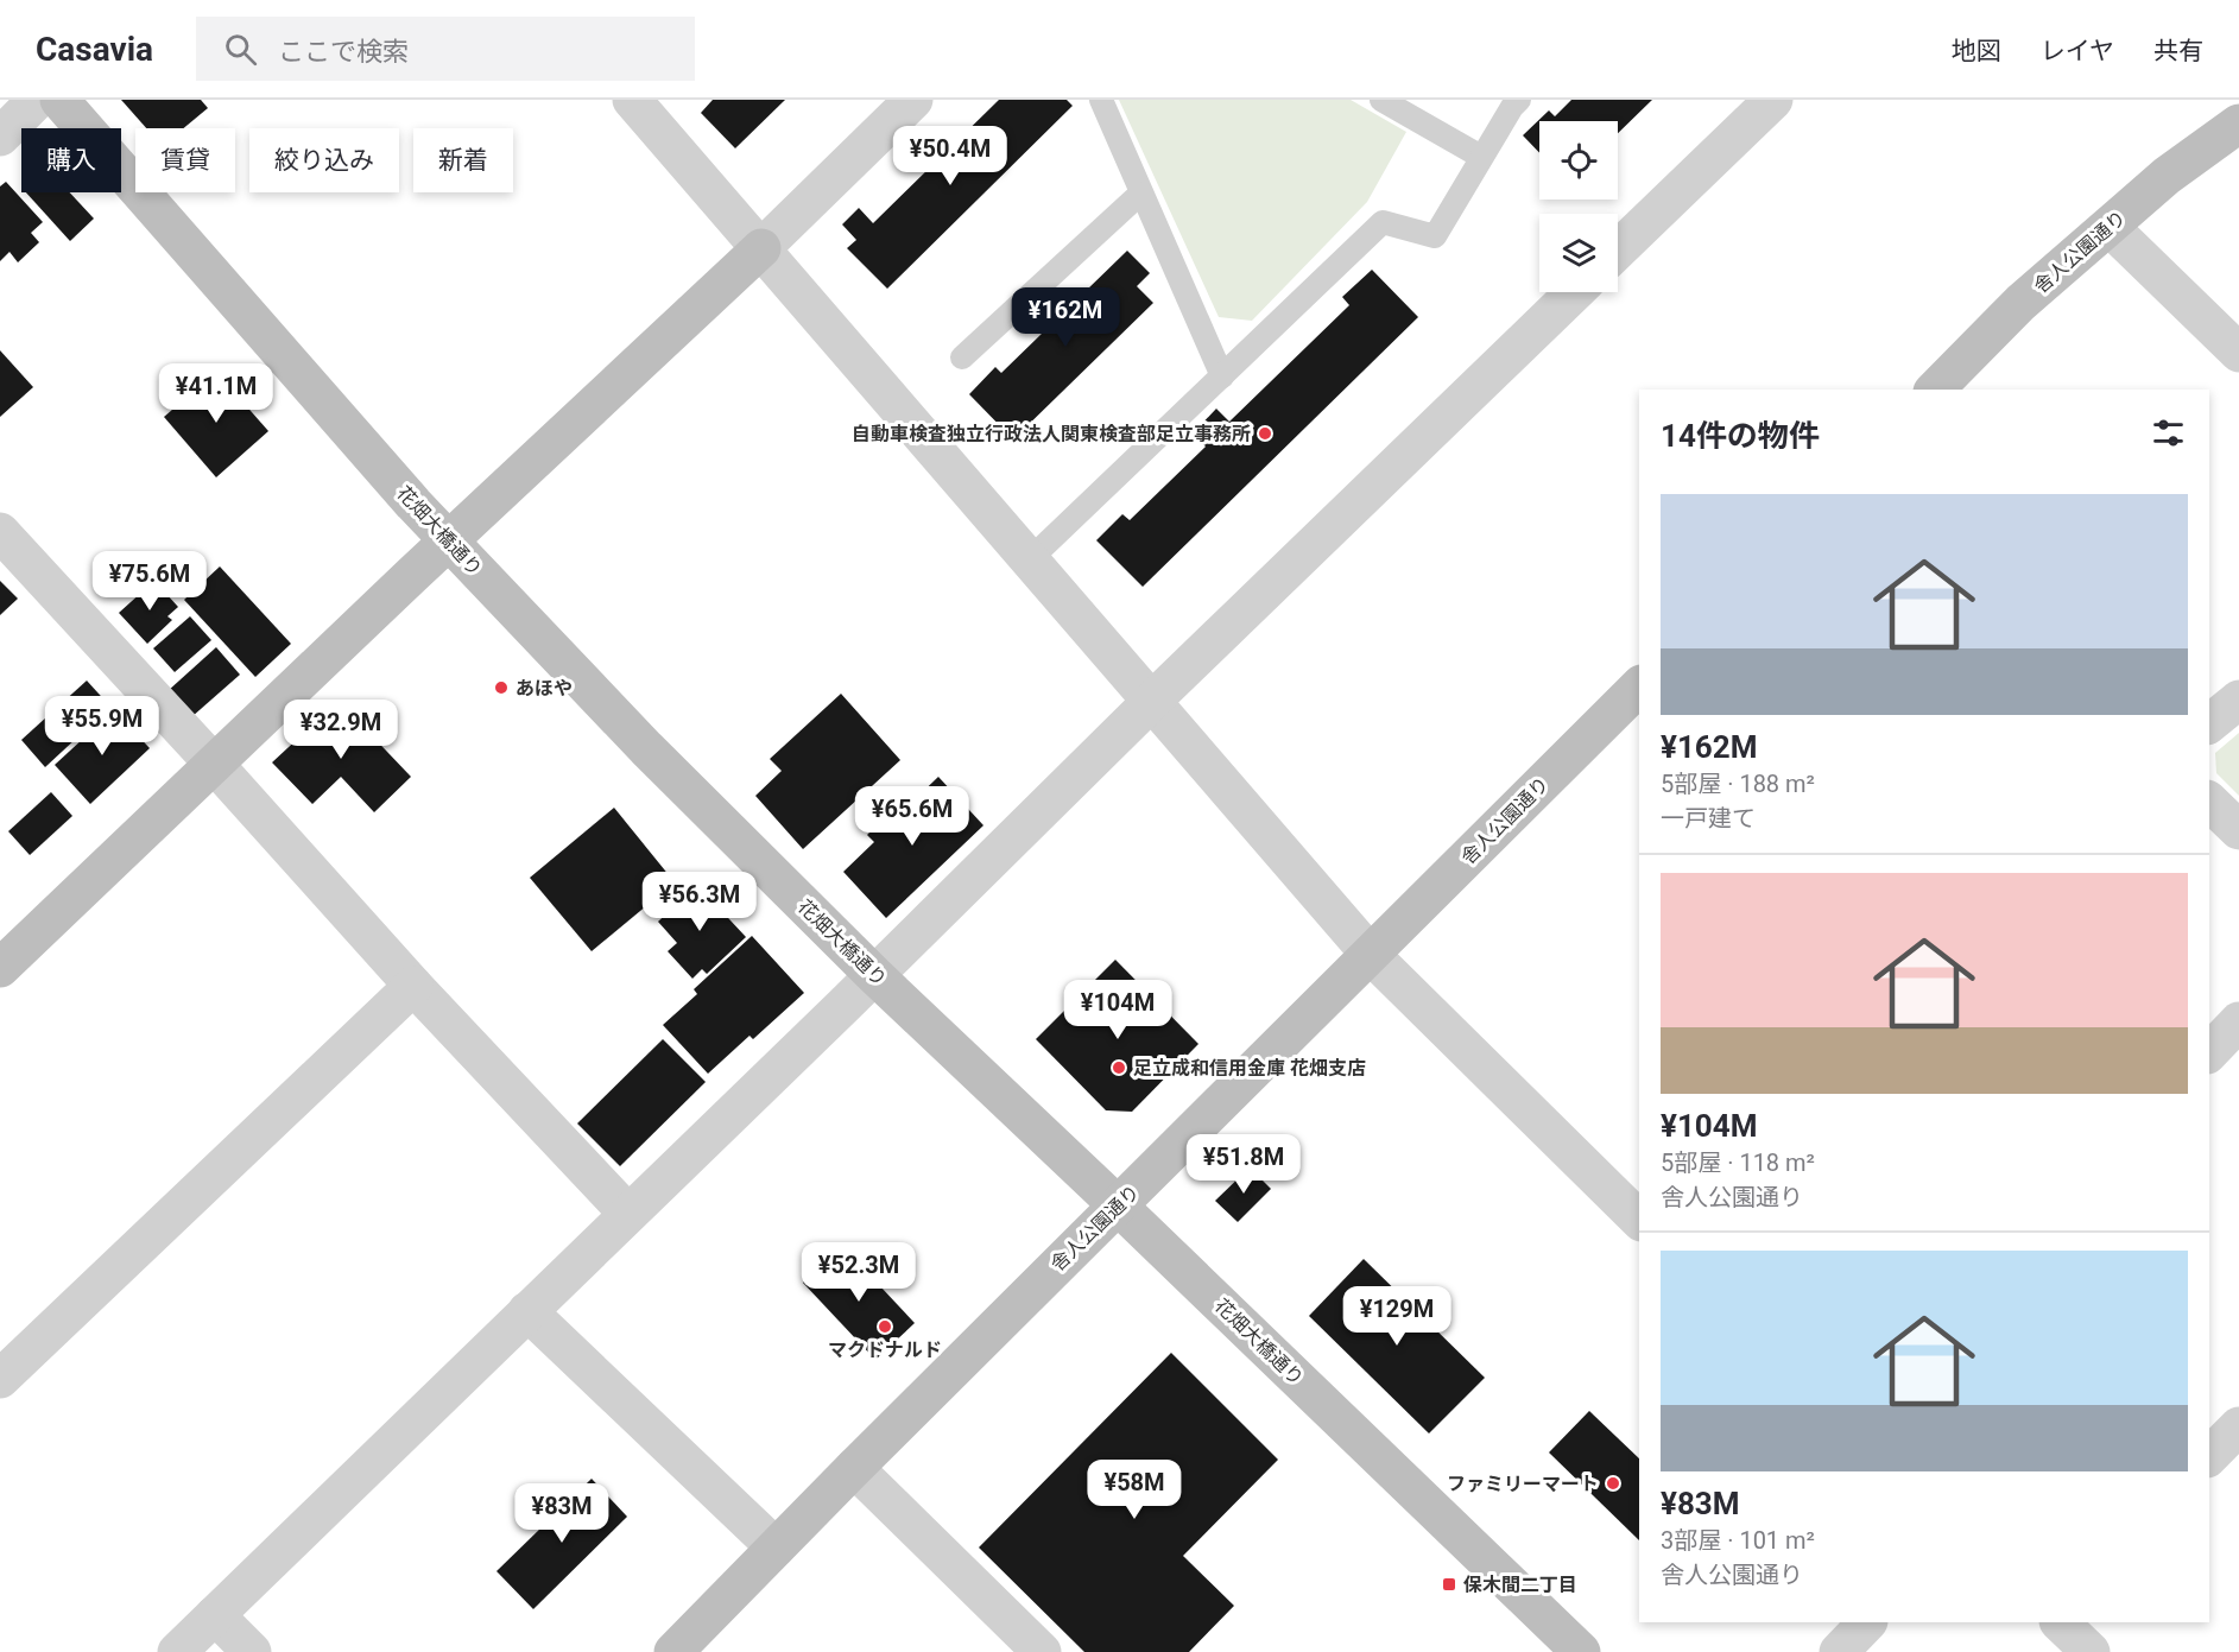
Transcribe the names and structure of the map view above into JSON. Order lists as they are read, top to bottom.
{
  "streets": {
    "street": ["舎人公園通り", "花畑大橋通り"]
  },
  "crossings": [
    ["舎人公園通り", "花畑大橋通り"]
  ],
  "places": {
    "other": [
      "自動車検査独立行政法人関東検査部足立事務所",
      "あほや",
      "足立成和信用金庫 花畑支店",
      "マクドナルド",
      "ファミリーマート"
    ],
    "transit": ["保木間二丁目"]
  },
  "page": {
    "header": "Casavia",
    "search": "ここで検索",
    "nav": ["地図", "レイヤ", "共有"],
    "price": [
      "¥50.4M",
      "¥162M",
      "¥41.1M",
      "¥75.6M",
      "¥55.9M",
      "¥32.9M",
      "¥65.6M",
      "¥56.3M",
      "¥104M",
      "¥51.8M",
      "¥52.3M",
      "¥129M",
      "¥58M",
      "¥83M"
    ],
    "chip": [
      "購入",
      "賃貸",
      "絞り込み",
      "新着"
    ],
    "heading": "14件の物件",
    "list": [
      {
        "name": "¥162M",
        "note": "5部屋 · 188 m² · 一戸建て"
      },
      {
        "name": "¥104M",
        "note": "5部屋 · 118 m² · 舎人公園通り"
      },
      {
        "name": "¥83M",
        "note": "3部屋 · 101 m² · 舎人公園通り"
      }
    ]
  }
}
